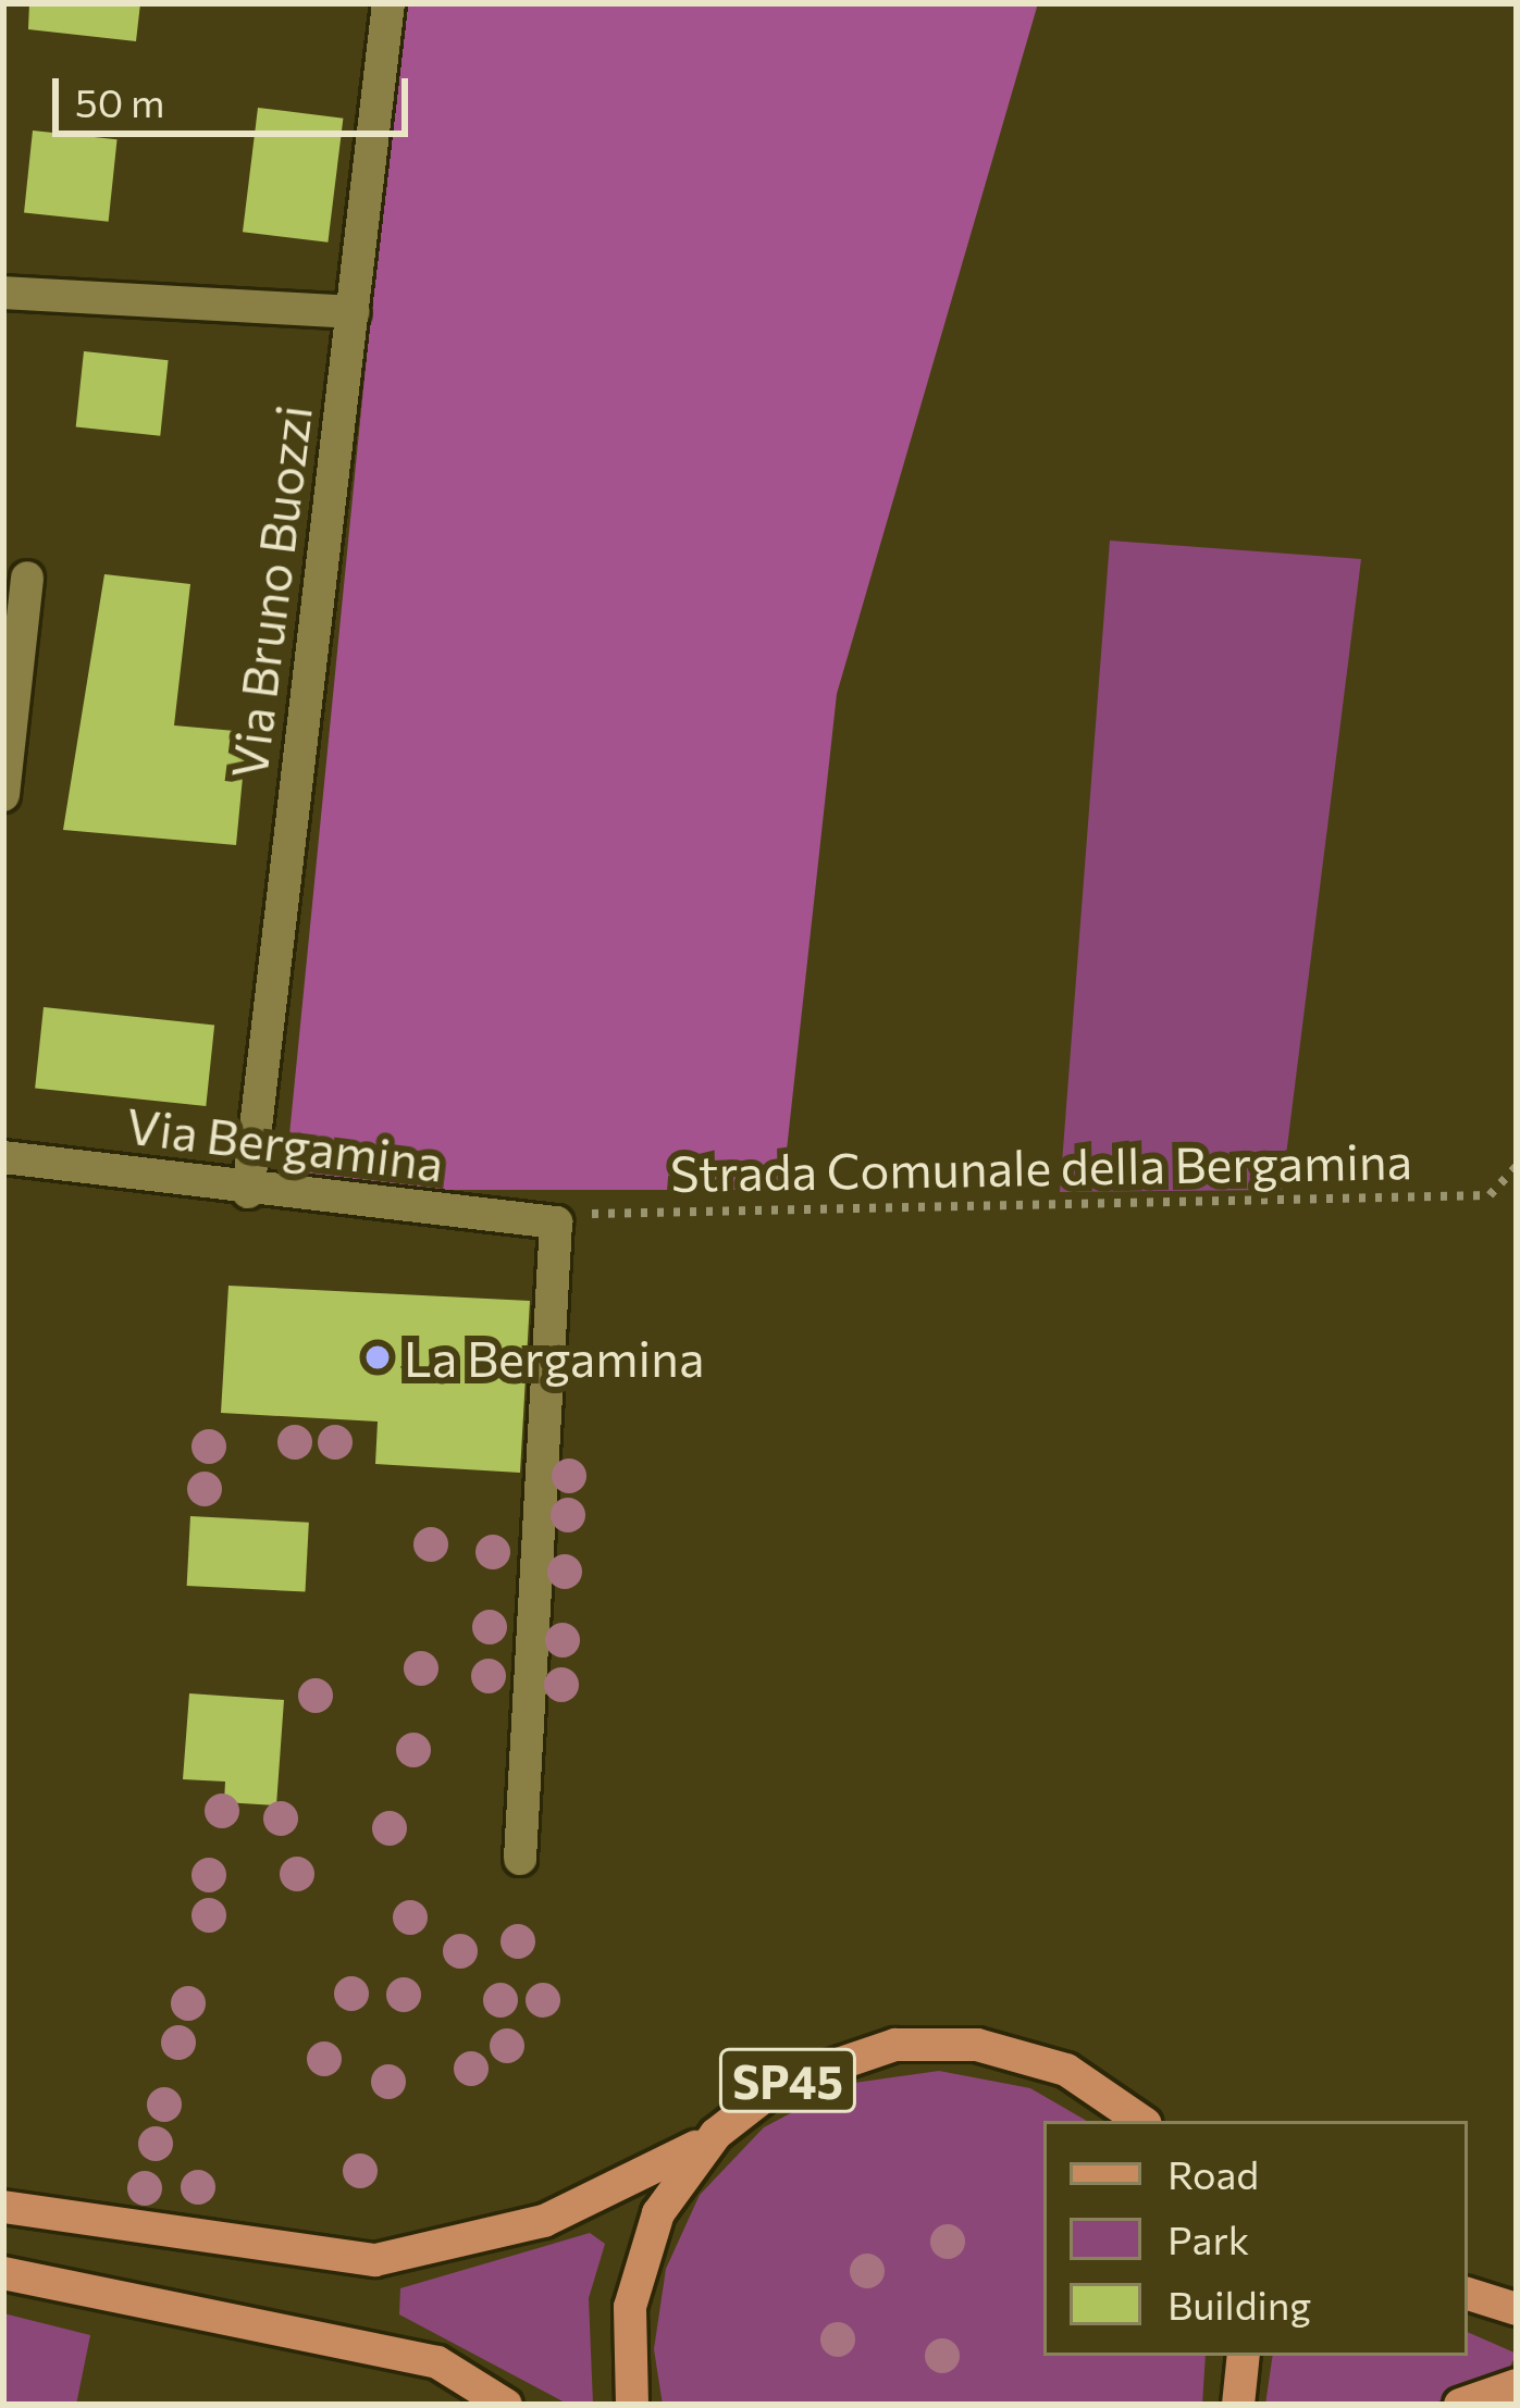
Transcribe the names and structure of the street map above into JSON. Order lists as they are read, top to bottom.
{
  "streets": {
    "main road": ["SP45"],
    "street": ["Via Bruno Buozzi", "Via Bergamina"],
    "path": ["Strada Comunale della Bergamina"]
  },
  "crossings": [
    ["Via Bruno Buozzi", "Via Bergamina"],
    ["Via Bergamina", "Strada Comunale della Bergamina"]
  ],
  "places": ["La Bergamina"],
  "legend": ["Road", "Park", "Building"],
  "scale_bar": "50 m"
}
